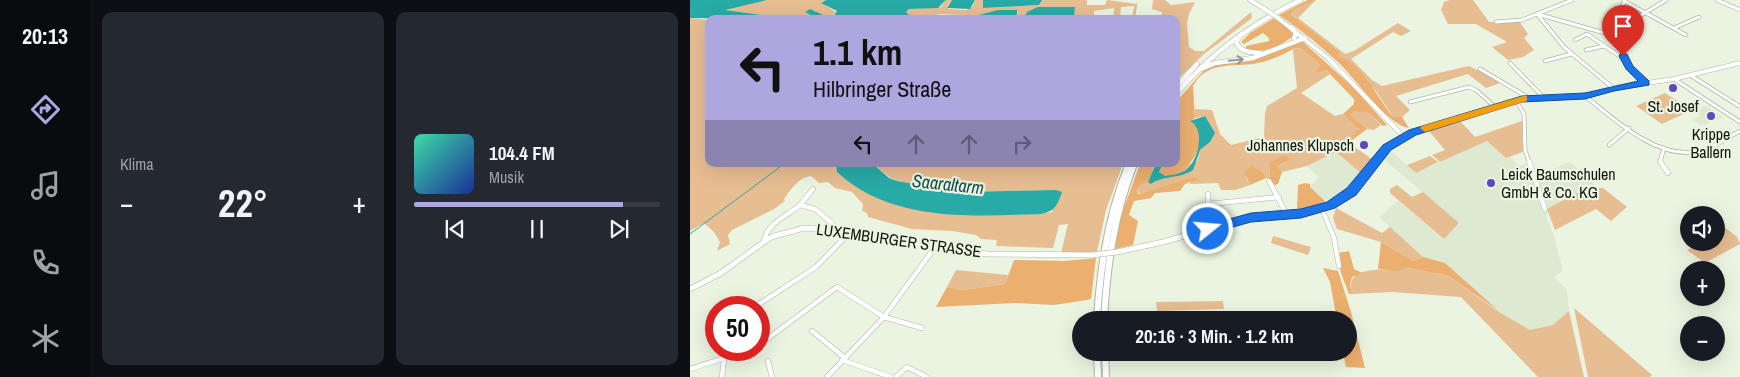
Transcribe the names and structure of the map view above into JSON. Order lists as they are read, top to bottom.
{
  "streets": {
    "main road": ["LUXEMBURGER STRASSE"]
  },
  "water": ["Saaraltarm"],
  "places": [
    "St. Josef",
    "Krippe Ballern",
    "Johannes Klupsch",
    "Leick Baumschulen GmbH & Co. KG"
  ],
  "page": {
    "tabs": "20:13",
    "tile": "Klima",
    "turn": ["1.1 km", "Hilbringer Straße"],
    "song": ["104.4 FM", "Musik"],
    "heat": ["−", "22°", "+"],
    "map_buttons": ["+", "−"],
    "limit": "50",
    "trip": "20:16 · 3 Min. · 1.2 km"
  }
}
